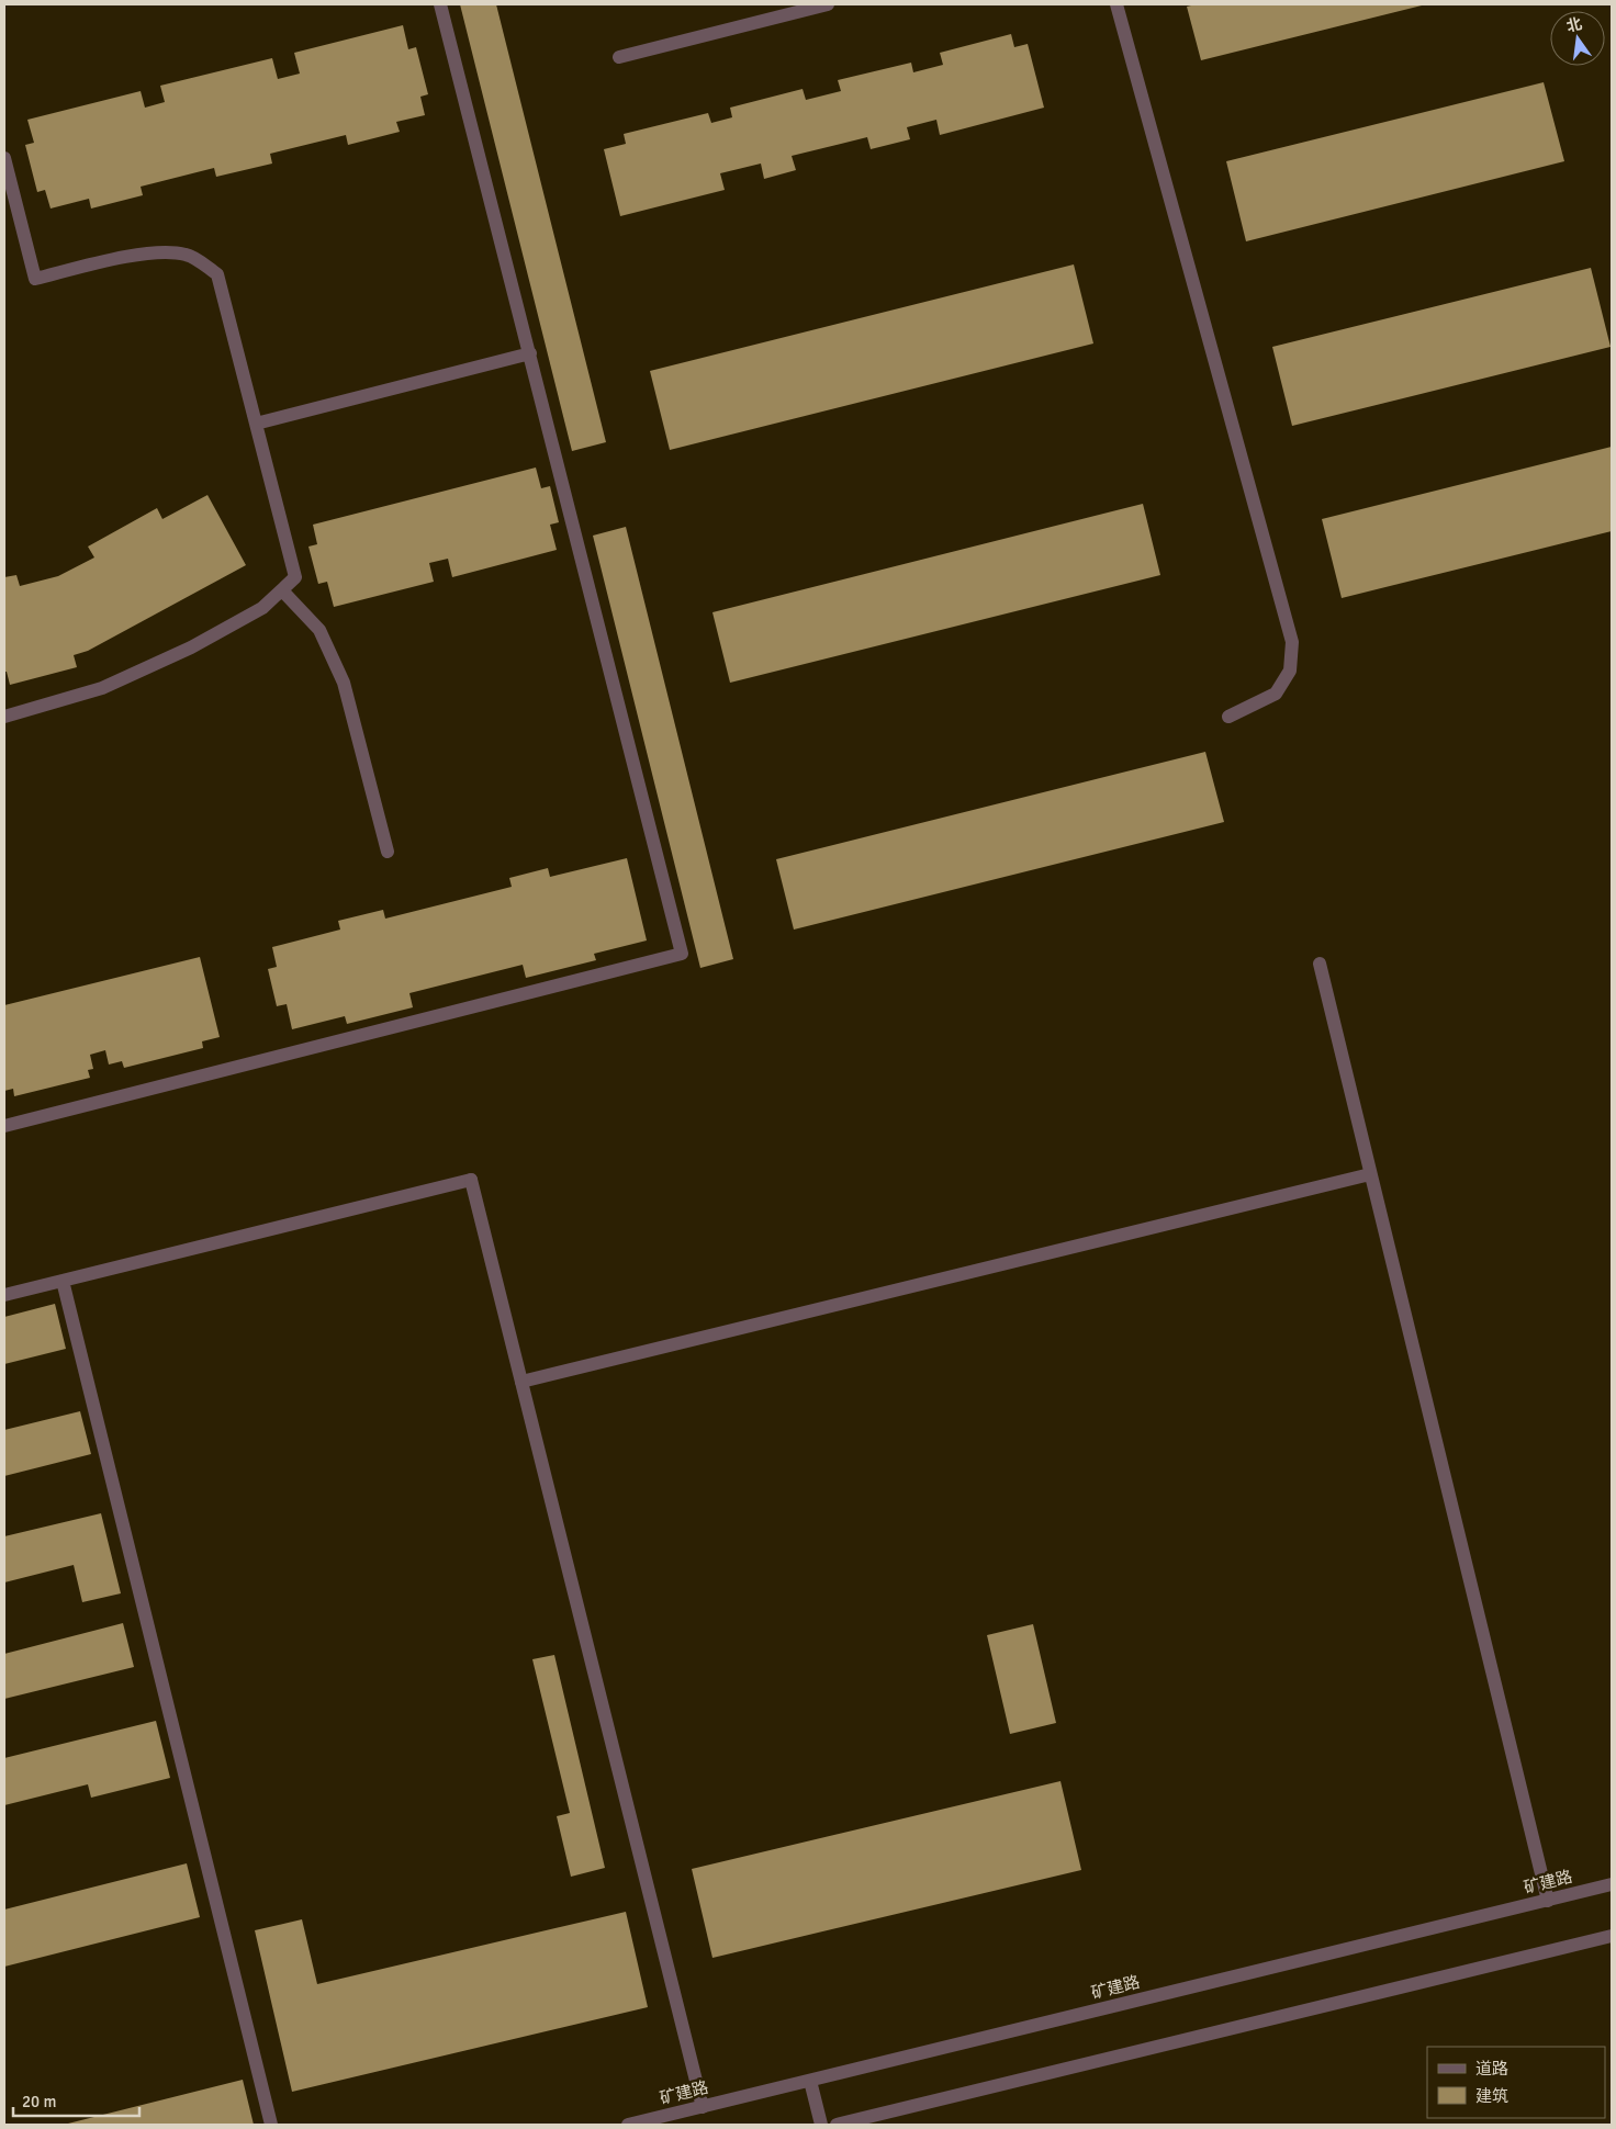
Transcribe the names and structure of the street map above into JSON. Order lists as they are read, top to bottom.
{
  "streets": {
    "street": ["矿建路"]
  },
  "legend": ["道路", "建筑"],
  "scale_bar": "20 m",
  "north": "top"
}
